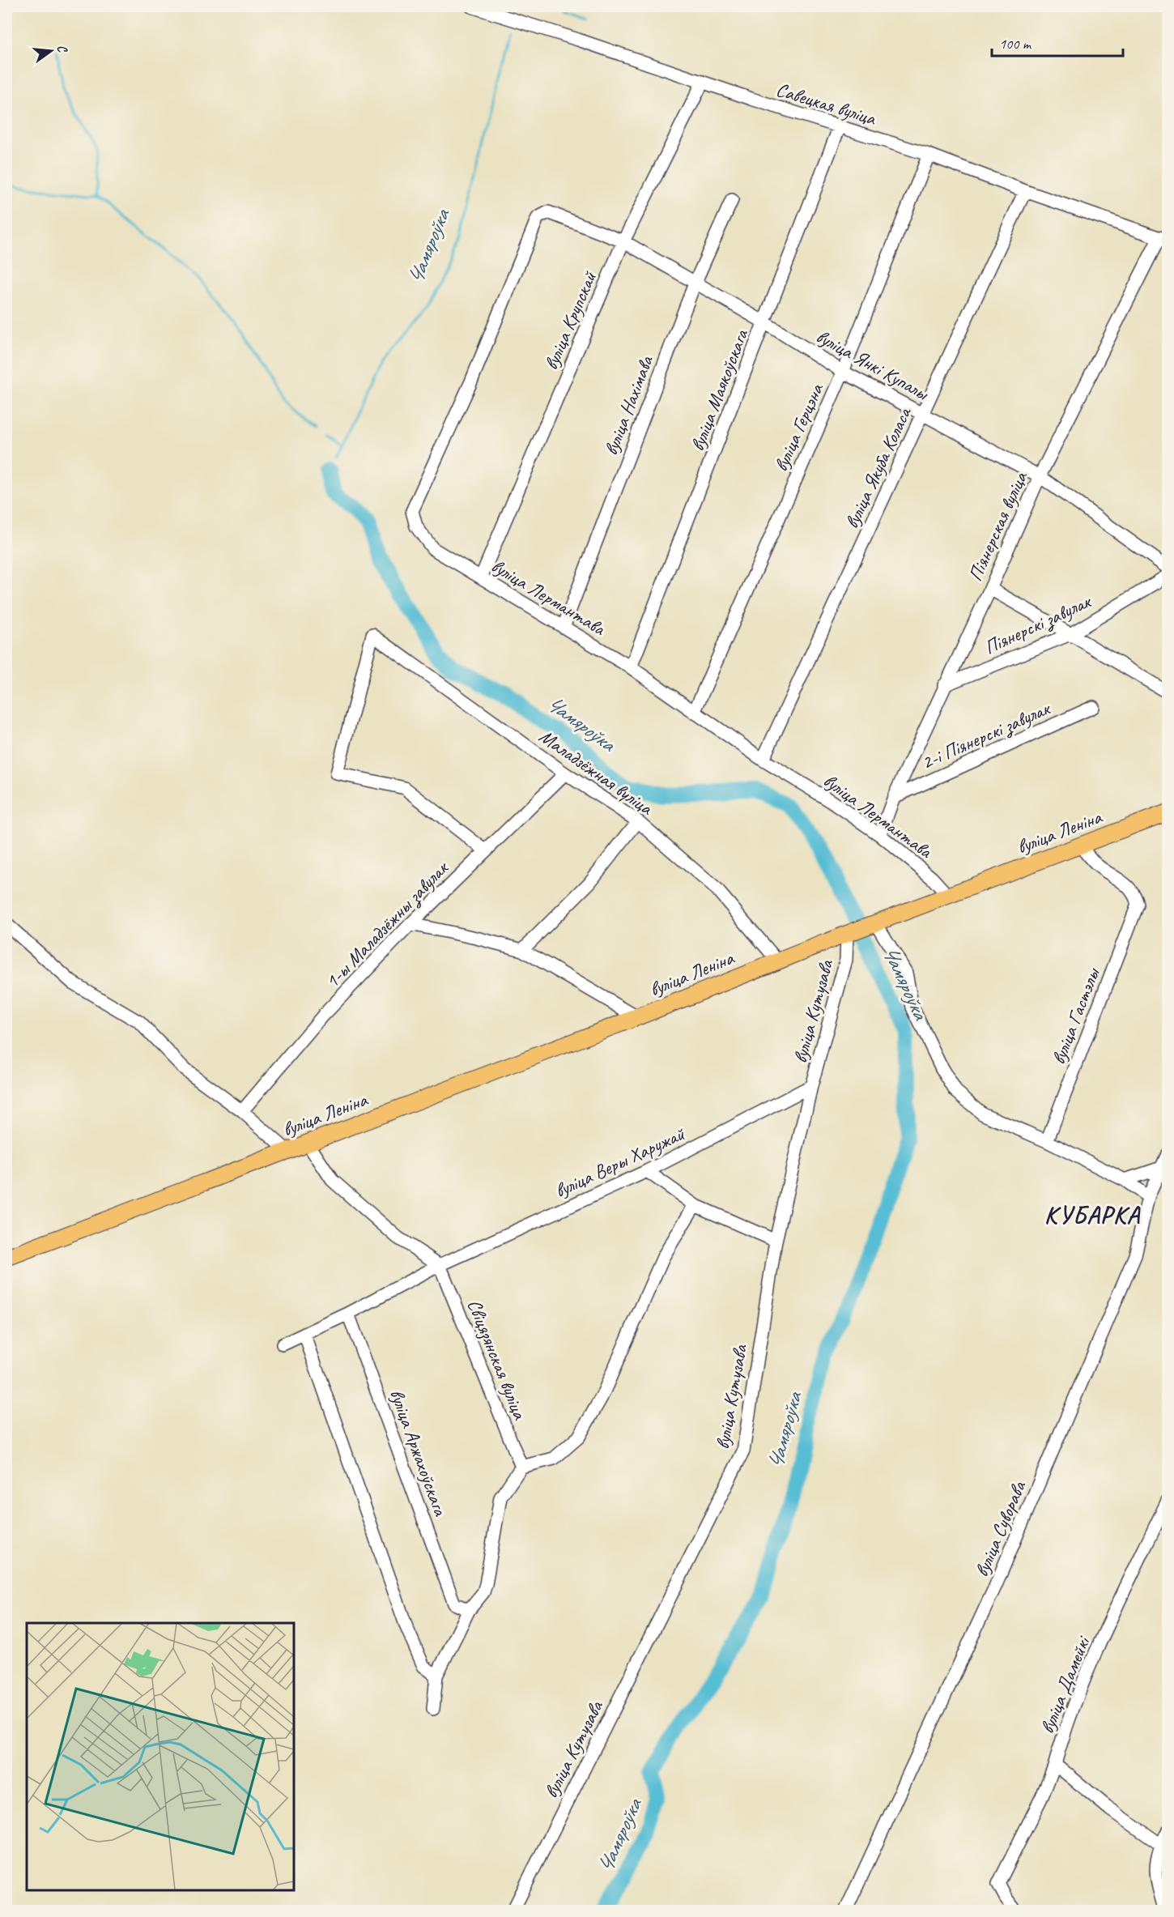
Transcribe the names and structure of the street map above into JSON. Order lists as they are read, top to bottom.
{
  "streets": {
    "main road": ["вуліца Леніна"],
    "street": [
      "Савецкая вуліца",
      "вуліца Крупскай",
      "вуліца Янкі Купалы",
      "вуліца Маякоўскага",
      "вуліца Нахімава",
      "вуліца Герцэна",
      "вуліца Якуба Коласа",
      "Піянерская вуліца",
      "вуліца Лермантава",
      "Піянерскі завулак",
      "2-і Піянерскі завулак",
      "Маладзёжная вуліца",
      "1-ы Маладзёжны завулак",
      "вуліца Кутузава",
      "вуліца Гастэлы",
      "вуліца Веры Харужай",
      "Свіцязянская вуліца",
      "вуліца Аржахоўскага",
      "вуліца Суворава",
      "вуліца Дамейкі"
    ]
  },
  "crossings": [
    ["Савецкая вуліца", "вуліца Крупскай"],
    ["Савецкая вуліца", "вуліца Маякоўскага"],
    ["Савецкая вуліца", "вуліца Герцэна"],
    ["Савецкая вуліца", "вуліца Якуба Коласа"],
    ["Савецкая вуліца", "Піянерская вуліца"],
    ["вуліца Крупскай", "вуліца Янкі Купалы"],
    ["вуліца Крупскай", "вуліца Лермантава"],
    ["вуліца Янкі Купалы", "вуліца Маякоўскага"],
    ["вуліца Янкі Купалы", "вуліца Нахімава"],
    ["вуліца Янкі Купалы", "вуліца Герцэна"],
    ["вуліца Янкі Купалы", "вуліца Якуба Коласа"],
    ["вуліца Янкі Купалы", "Піянерская вуліца"],
    ["вуліца Янкі Купалы", "вуліца Лермантава"],
    ["вуліца Маякоўскага", "вуліца Лермантава"],
    ["вуліца Нахімава", "вуліца Лермантава"],
    ["вуліца Герцэна", "вуліца Лермантава"],
    ["вуліца Якуба Коласа", "вуліца Лермантава"],
    ["Піянерская вуліца", "вуліца Лермантава"],
    ["Піянерская вуліца", "Піянерскі завулак"],
    ["Піянерская вуліца", "2-і Піянерскі завулак"],
    ["вуліца Лермантава", "вуліца Леніна"],
    ["Маладзёжная вуліца", "вуліца Леніна"],
    ["Маладзёжная вуліца", "1-ы Маладзёжны завулак"],
    ["вуліца Леніна", "вуліца Кутузава"],
    ["вуліца Леніна", "вуліца Гастэлы"],
    ["вуліца Кутузава", "вуліца Веры Харужай"],
    ["вуліца Веры Харужай", "Свіцязянская вуліца"],
    ["вуліца Веры Харужай", "вуліца Аржахоўскага"]
  ],
  "districts": ["КУБАРКА"],
  "water": ["Чамяроўка"],
  "scale_bar": "100 m",
  "north": "right"
}
